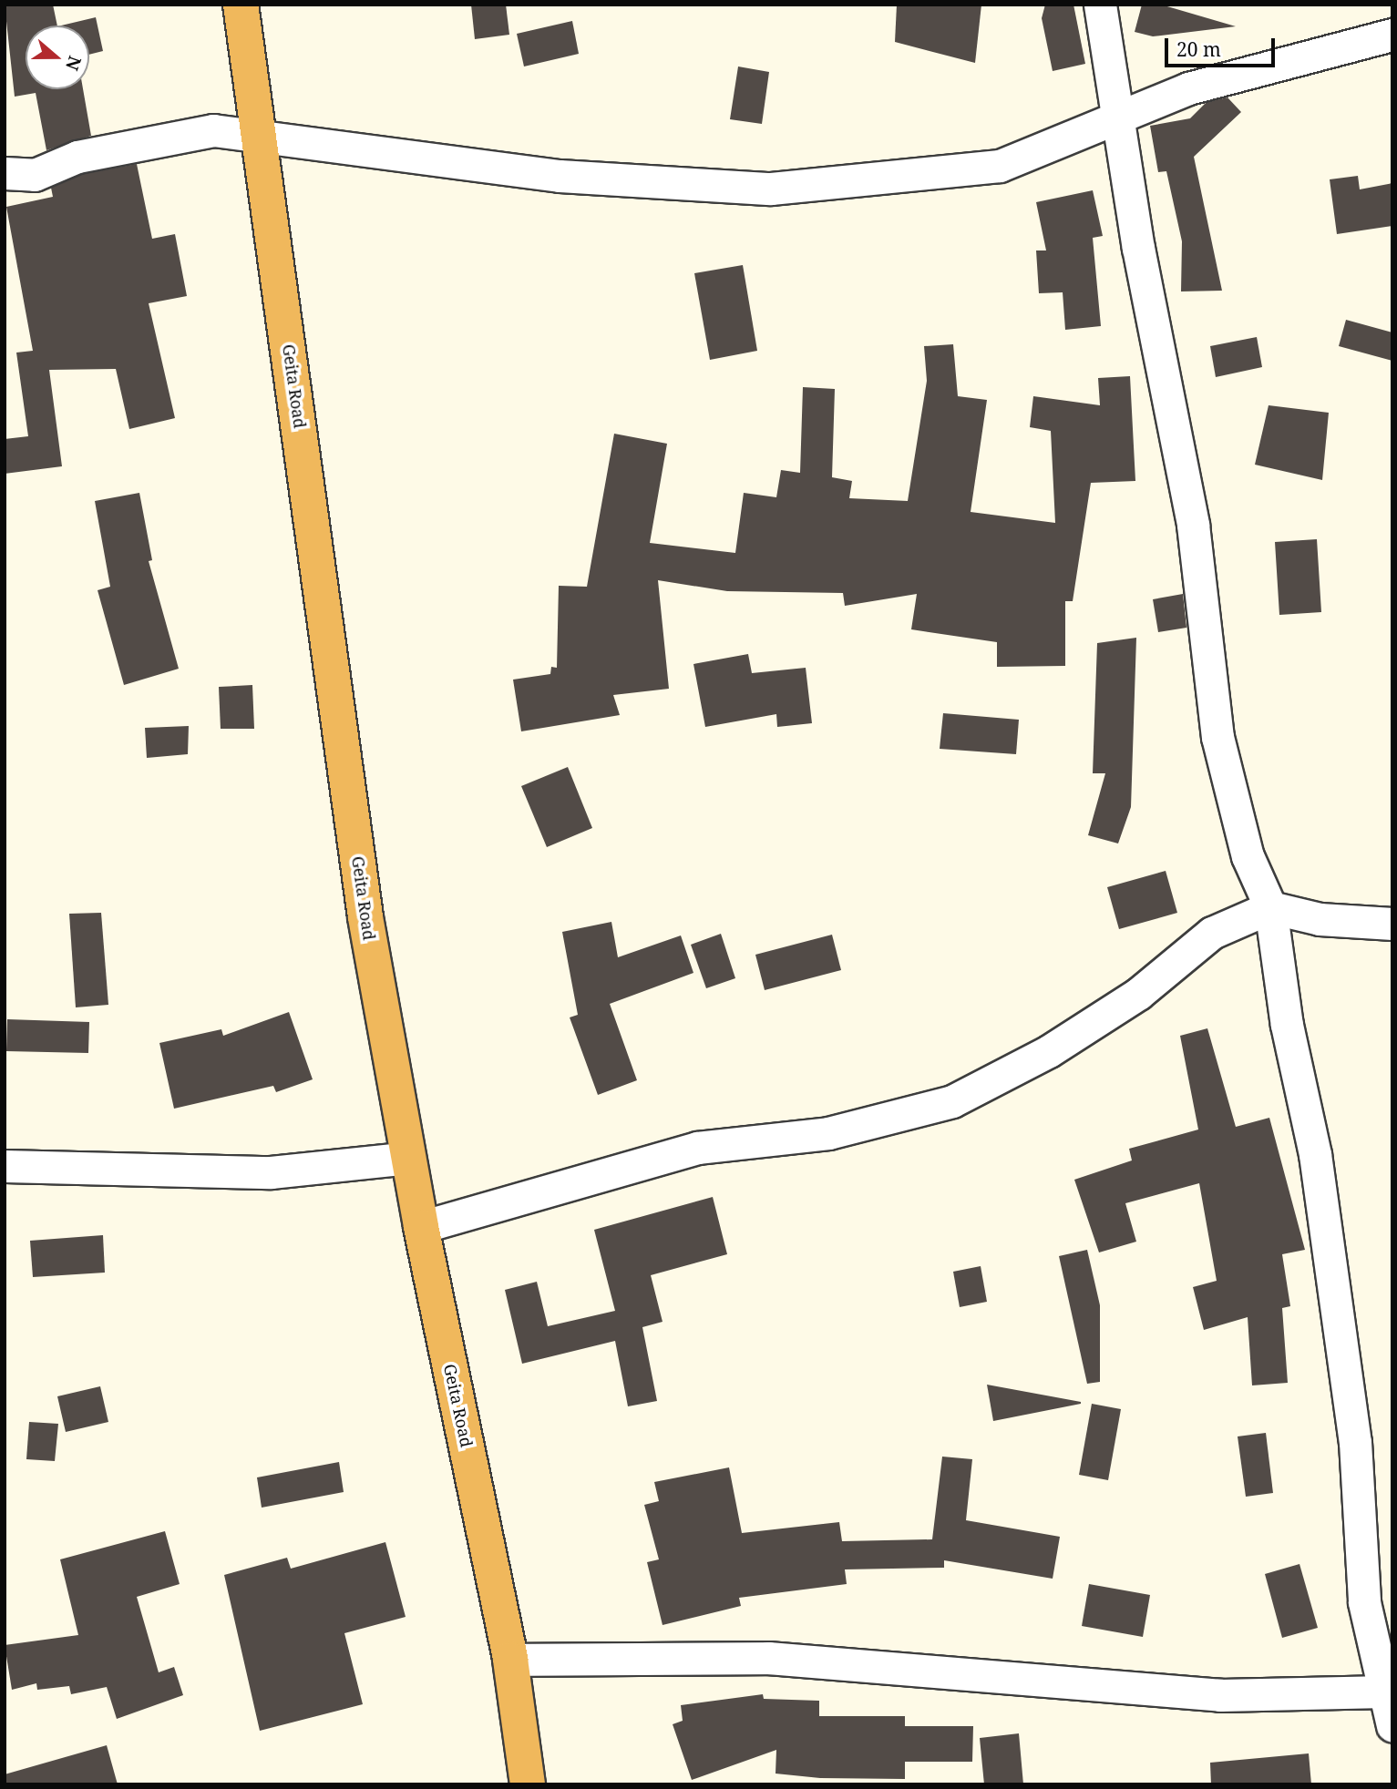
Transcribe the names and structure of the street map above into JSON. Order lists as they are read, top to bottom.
{
  "streets": {
    "highway": ["Geita Road"]
  },
  "scale_bar": "20 m",
  "north": "right"
}
